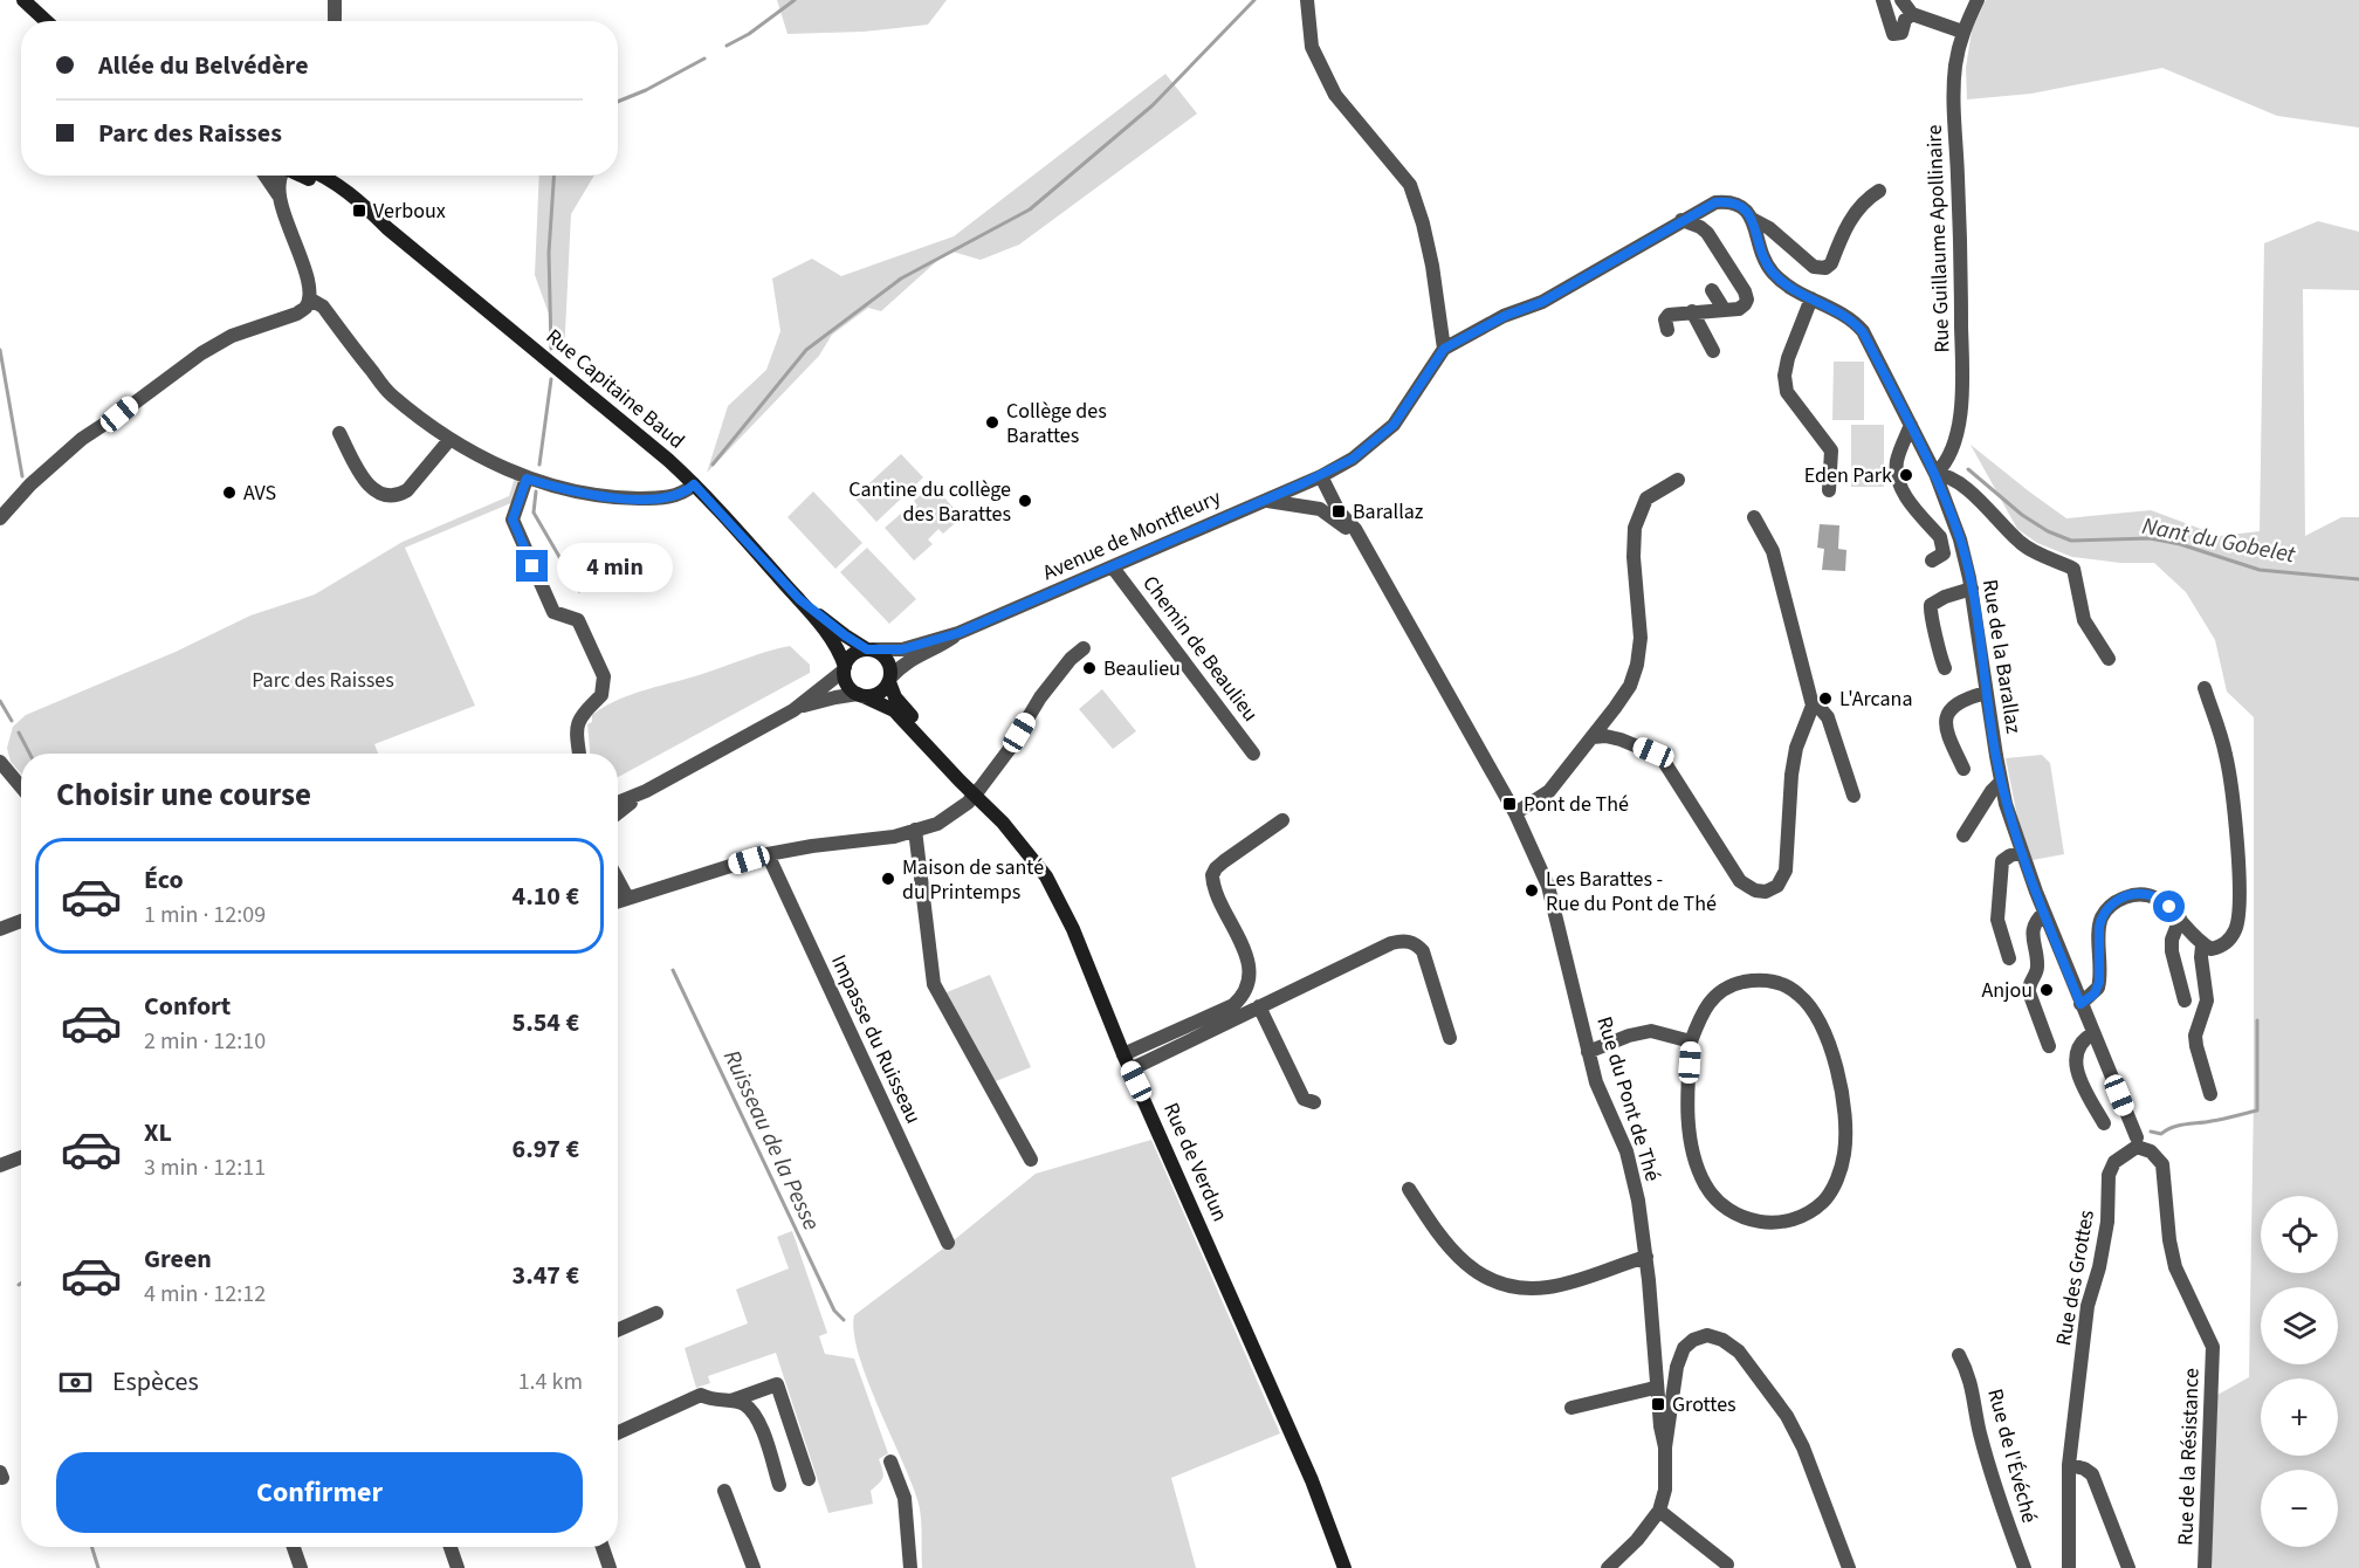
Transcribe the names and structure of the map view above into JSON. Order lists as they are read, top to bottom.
{
  "streets": {
    "main road": ["Rue Capitaine Baud", "Rue de Verdun"],
    "street": [
      "Rue Guillaume Apollinaire",
      "Avenue de Montfleury",
      "Chemin de Beaulieu",
      "Rue de la Barallaz",
      "Impasse du Ruisseau",
      "Rue du Pont de Thé",
      "Rue des Grottes",
      "Rue de l'Évéché",
      "Rue de la Résistance"
    ]
  },
  "crossings": [
    ["Rue Guillaume Apollinaire", "Rue de la Barallaz"],
    ["Rue Capitaine Baud", "Avenue de Montfleury"],
    ["Rue Capitaine Baud", "Rue de Verdun"],
    ["Avenue de Montfleury", "Chemin de Beaulieu"],
    ["Avenue de Montfleury", "Rue du Pont de Thé"],
    ["Avenue de Montfleury", "Rue de Verdun"],
    ["Rue des Grottes", "Rue de la Résistance"]
  ],
  "water": ["Nant du Gobelet", "Ruisseau de la Pesse"],
  "parks": ["Parc des Raisses"],
  "places": {
    "transit": [
      "Verboux",
      "Barallaz",
      "Pont de Thé",
      "Grottes"
    ],
    "other": [
      "Collège des Barattes",
      "Eden Park",
      "AVS",
      "Cantine du collège des Barattes",
      "Beaulieu",
      "L'Arcana",
      "Maison de santé du Printemps",
      "Les Barattes - Rue du Pont de Thé",
      "Anjou"
    ]
  },
  "page": {
    "banner": ["Allée du Belvédère", "Parc des Raisses"],
    "bubble": "4 min",
    "heading": "Choisir une course",
    "list": [
      {
        "name": "Éco",
        "note": "1 min · 12:09",
        "value": "4.10 €"
      },
      {
        "name": "Confort",
        "note": "2 min · 12:10",
        "value": "5.54 €"
      },
      {
        "name": "XL",
        "note": "3 min · 12:11",
        "value": "6.97 €"
      },
      {
        "name": "Green",
        "note": "4 min · 12:12",
        "value": "3.47 €"
      }
    ],
    "map_buttons": ["+", "−"],
    "pay": ["Espèces", "1.4 km"],
    "buttons": "Confirmer"
  }
}
